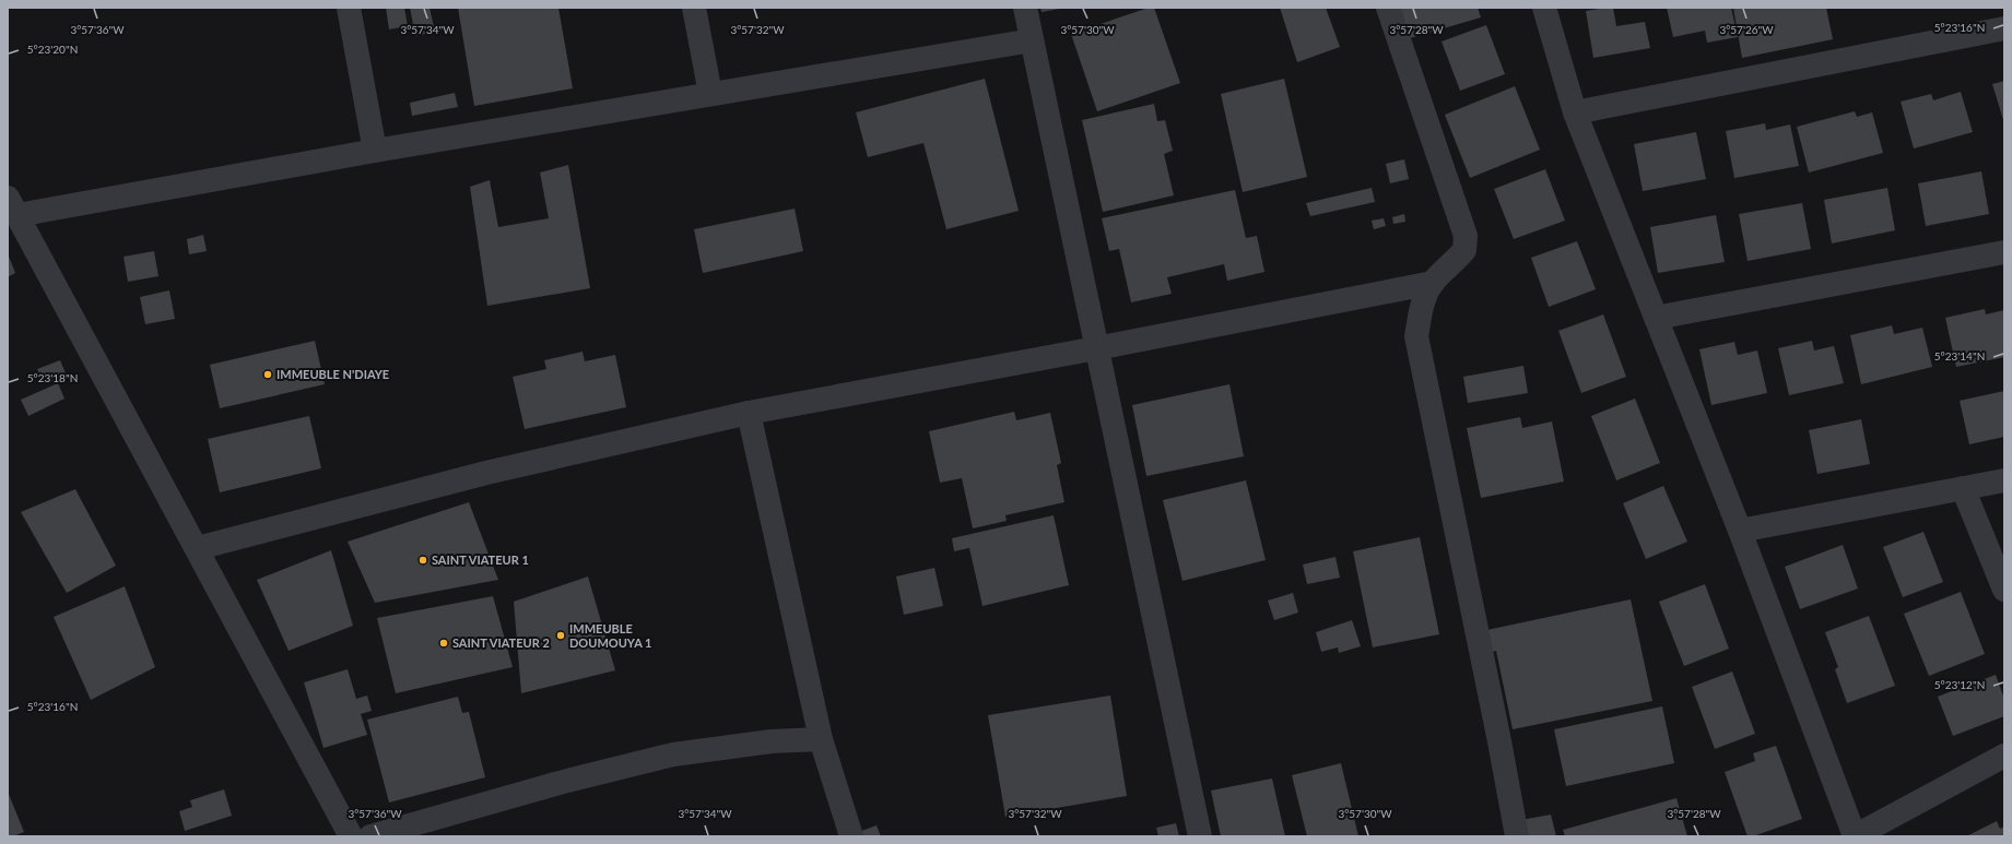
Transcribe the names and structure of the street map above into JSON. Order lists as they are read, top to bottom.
{
  "places": [
    "IMMEUBLE N'DIAYE",
    "SAINT VIATEUR 1",
    "IMMEUBLE DOUMOUYA 1",
    "SAINT VIATEUR 2"
  ],
  "coordinates": [
    "5°23'16\"N",
    "3°57'36\"W",
    "3°57'34\"W",
    "3°57'30\"W",
    "3°57'28\"W",
    "3°57'26\"W",
    "3°57'32\"W",
    "5°23'20\"N",
    "5°23'14\"N",
    "5°23'18\"N",
    "5°23'12\"N"
  ]
}
